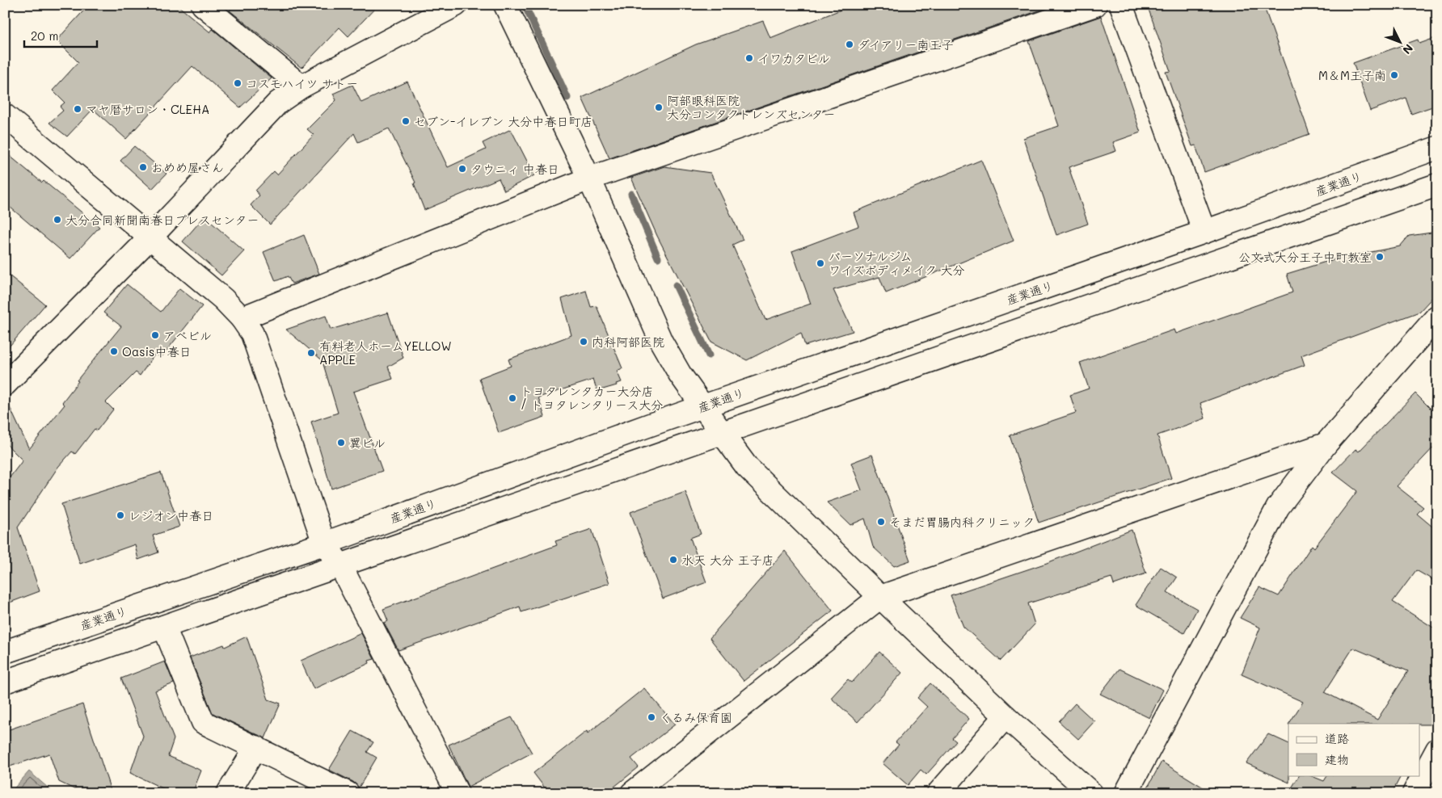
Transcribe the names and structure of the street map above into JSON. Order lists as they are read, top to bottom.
{
  "streets": {
    "main road": ["産業通り"]
  },
  "places": [
    "ダイアリー南王子",
    "イワカタビル",
    "M＆M王子南",
    "コスモハイツ サトー",
    "阿部眼科医院 大分コンタクトレンズセンター",
    "マヤ暦サロン・CLEHA",
    "セブン-イレブン 大分中春日町店",
    "おめめ屋さん",
    "タウニィ 中春日",
    "大分合同新聞南春日プレスセンター",
    "公文式大分王子中町教室",
    "パーソナルジム ワイズボディメイク 大分",
    "アベビル",
    "内科阿部医院",
    "Oasis中春日",
    "有料老人ホームYELLOW APPLE",
    "トヨタレンタカー大分店 / トヨタレンタリース大分",
    "翼ビル",
    "レジオン中春日",
    "そまだ胃腸内科クリニック",
    "水天 大分 王子店",
    "くるみ保育園"
  ],
  "legend": ["道路", "建物"],
  "scale_bar": "20 m",
  "north": "bottom right"
}
